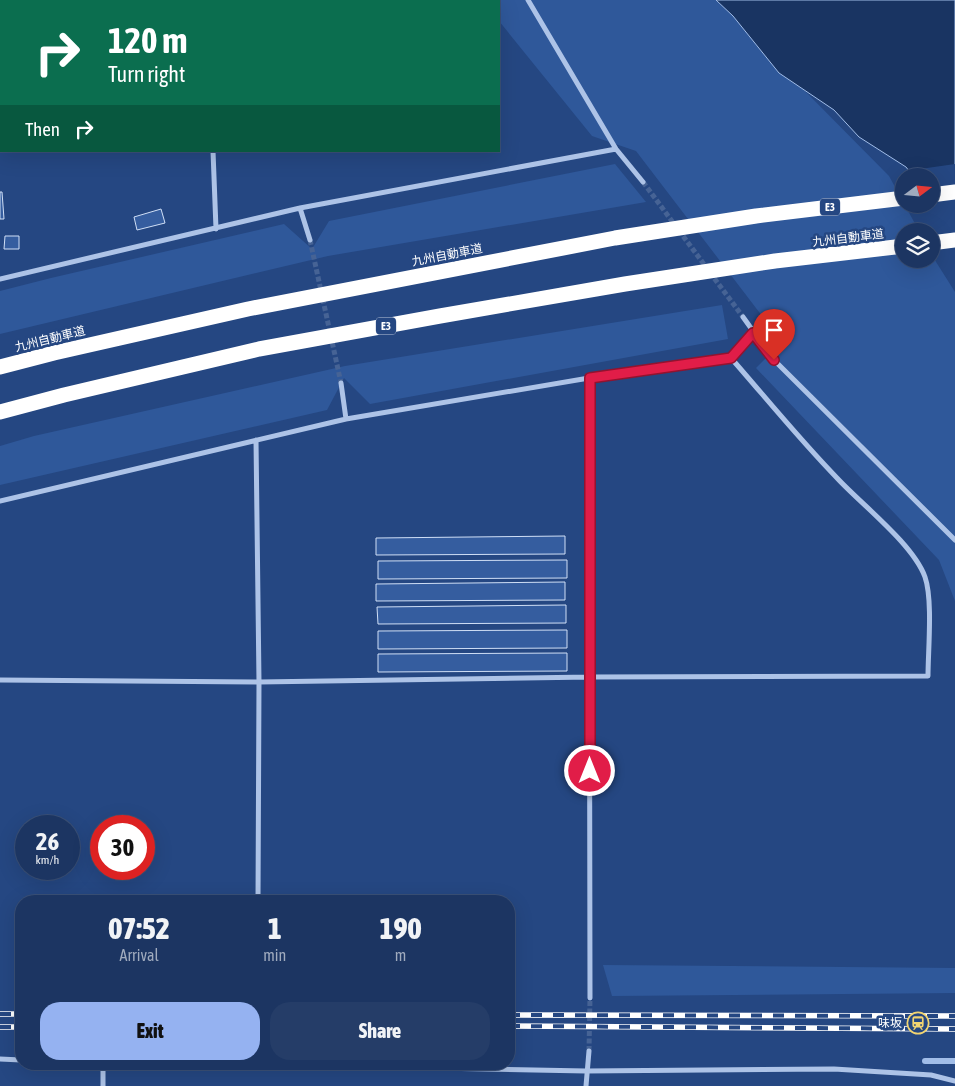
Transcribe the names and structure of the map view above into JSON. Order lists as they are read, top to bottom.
{
  "streets": {
    "highway": ["E3", "九州自動車道"]
  },
  "places": {
    "station": ["味坂"]
  },
  "north": "right",
  "page": {
    "turn": ["120 m", "Turn right"],
    "then": "Then",
    "speed": "26 km/h",
    "limit": "30",
    "eta": [
      "07:52",
      "Arrival",
      "1",
      "min",
      "190",
      "m"
    ],
    "buttons": ["Exit", "Share"]
  }
}
